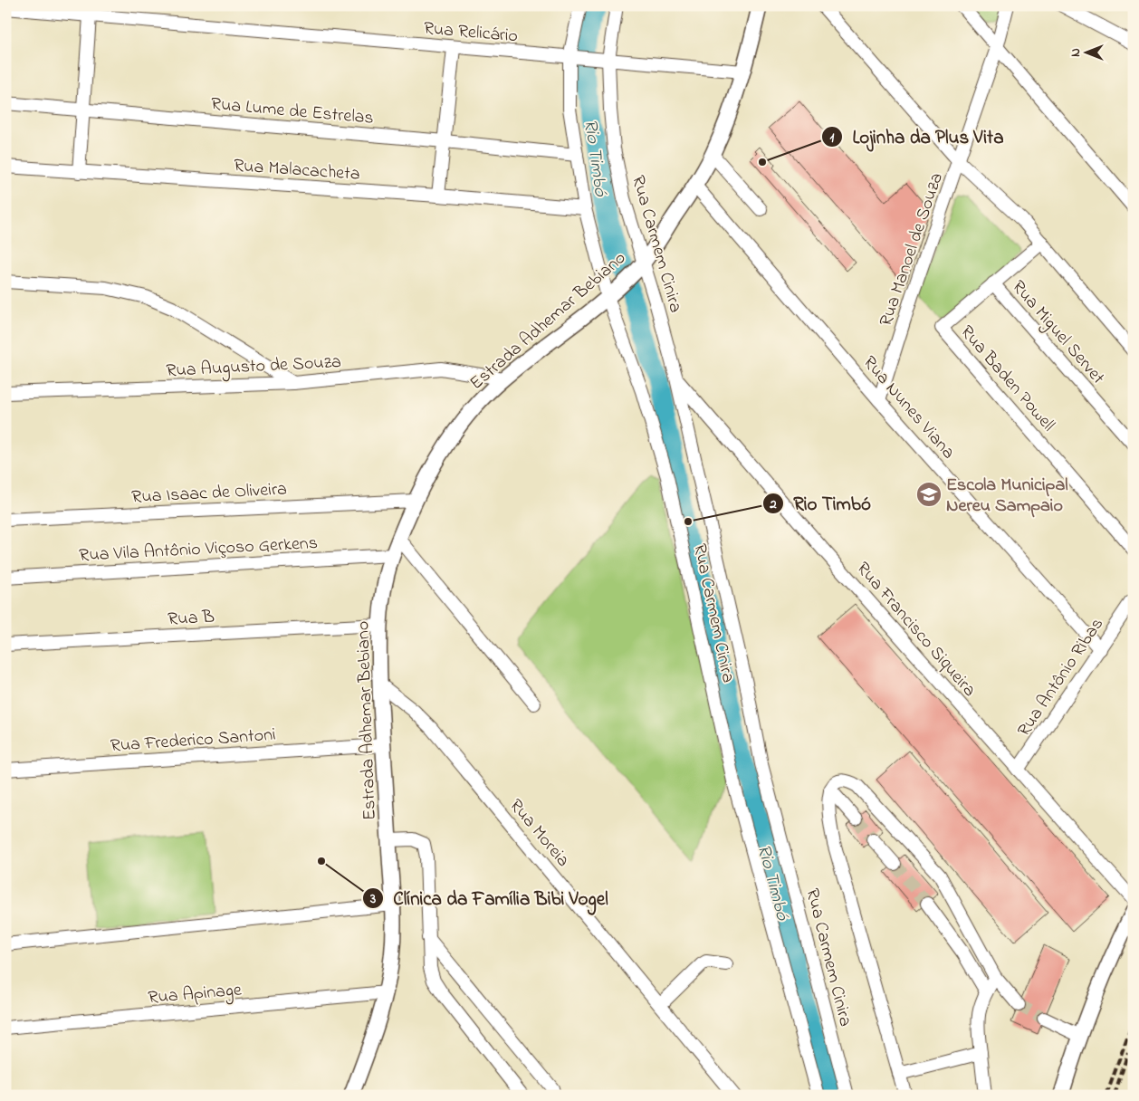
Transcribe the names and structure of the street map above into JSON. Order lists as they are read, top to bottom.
{
  "streets": {
    "main road": ["Estrada Adhemar Bebiano"],
    "street": [
      "Rua Relicário",
      "Rua Lume de Estrelas",
      "Rua Malacacheta",
      "Rua Carmem Cinira",
      "Rua Manoel de Souza",
      "Rua Miguel Servet",
      "Rua Augusto de Souza",
      "Rua Baden Powell",
      "Rua Nunes Viana",
      "Rua Isaac de Oliveira",
      "Rua Vila Antônio Viçoso Gerkens",
      "Rua B",
      "Rua Francisco Siqueira",
      "Rua Antônio Ribas",
      "Rua Frederico Santoni",
      "Rua Moreia",
      "Rua Apinage"
    ]
  },
  "crossings": [
    ["Rua Relicário", "Rua Carmem Cinira"],
    ["Rua Relicário", "Estrada Adhemar Bebiano"],
    ["Rua Lume de Estrelas", "Rua Carmem Cinira"],
    ["Rua Malacacheta", "Rua Carmem Cinira"],
    ["Rua Carmem Cinira", "Estrada Adhemar Bebiano"],
    ["Rua Carmem Cinira", "Rua Francisco Siqueira"],
    ["Rua Manoel de Souza", "Rua Nunes Viana"],
    ["Estrada Adhemar Bebiano", "Rua Augusto de Souza"],
    ["Estrada Adhemar Bebiano", "Rua Nunes Viana"],
    ["Estrada Adhemar Bebiano", "Rua Isaac de Oliveira"],
    ["Estrada Adhemar Bebiano", "Rua Vila Antônio Viçoso Gerkens"],
    ["Estrada Adhemar Bebiano", "Rua B"],
    ["Estrada Adhemar Bebiano", "Rua Frederico Santoni"],
    ["Estrada Adhemar Bebiano", "Rua Moreia"],
    ["Estrada Adhemar Bebiano", "Rua Apinage"],
    ["Rua Miguel Servet", "Rua Baden Powell"],
    ["Rua Nunes Viana", "Rua Antônio Ribas"],
    ["Rua Francisco Siqueira", "Rua Antônio Ribas"]
  ],
  "water": ["Rio Timbó"],
  "places": {
    "other": ["Lojinha da Plus Vita", "Rio Timbó", "Clínica da Família Bibi Vogel"],
    "school or university": ["Escola Municipal Nereu Sampaio"]
  },
  "north": "left"
}
